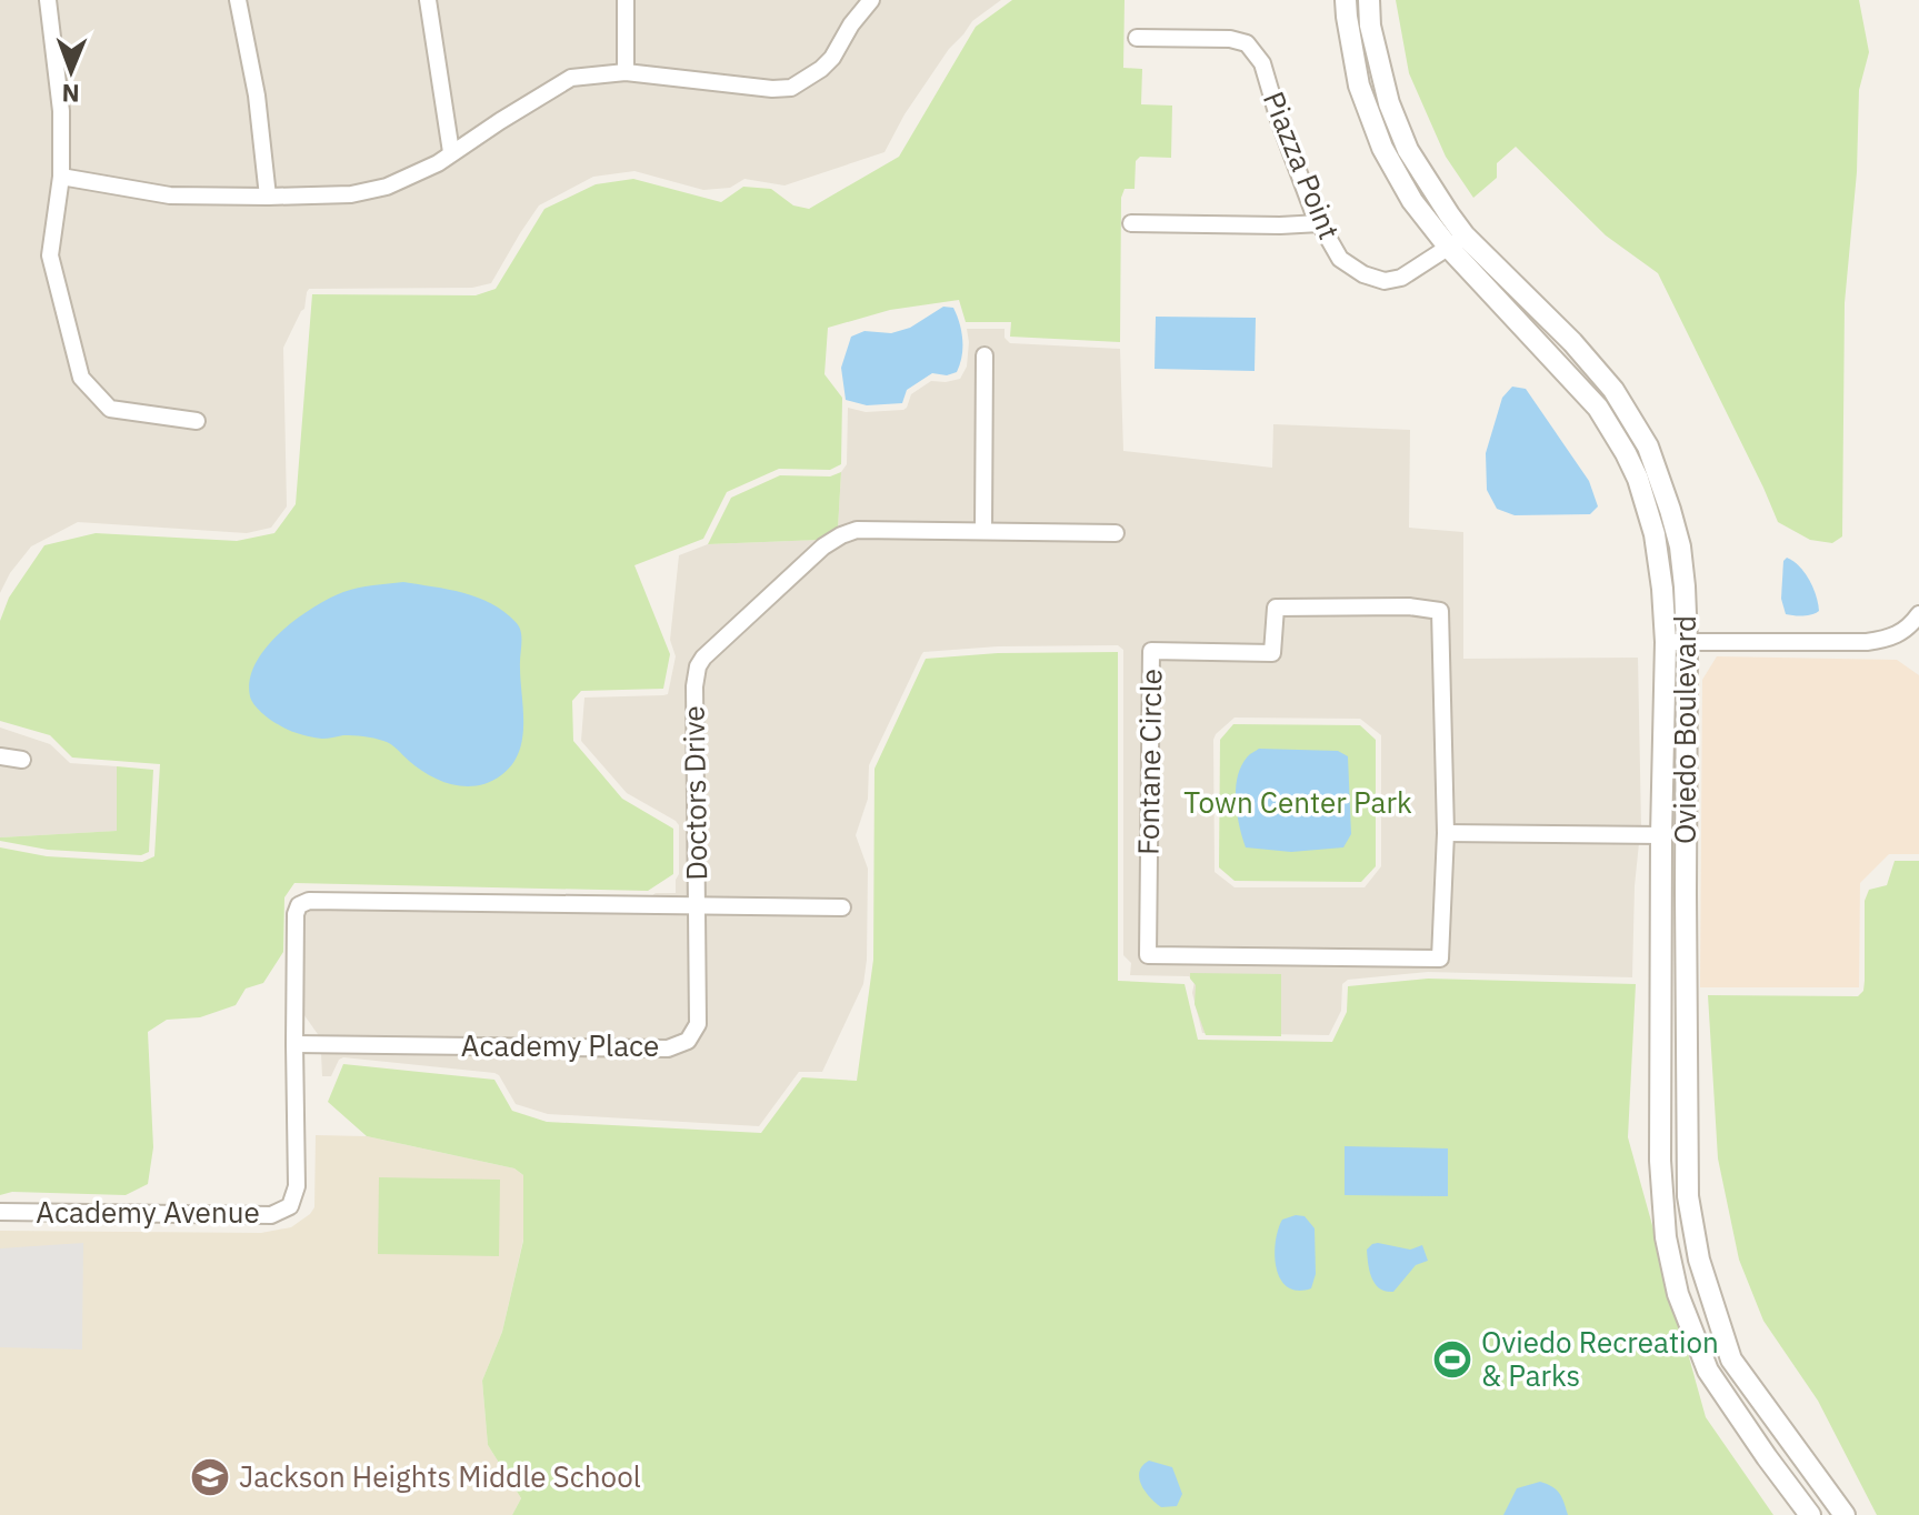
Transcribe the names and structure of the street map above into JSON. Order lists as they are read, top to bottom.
{
  "streets": {
    "street": [
      "Piazza Point",
      "Oviedo Boulevard",
      "Fontane Circle",
      "Doctors Drive",
      "Academy Place",
      "Academy Avenue"
    ]
  },
  "crossings": [
    ["Piazza Point", "Oviedo Boulevard"],
    ["Doctors Drive", "Academy Place"],
    ["Doctors Drive", "Academy Avenue"],
    ["Academy Place", "Academy Avenue"]
  ],
  "parks": ["Town Center Park"],
  "places": {
    "sports": ["Oviedo Recreation & Parks"],
    "school or university": ["Jackson Heights Middle School"]
  },
  "north": "bottom"
}
